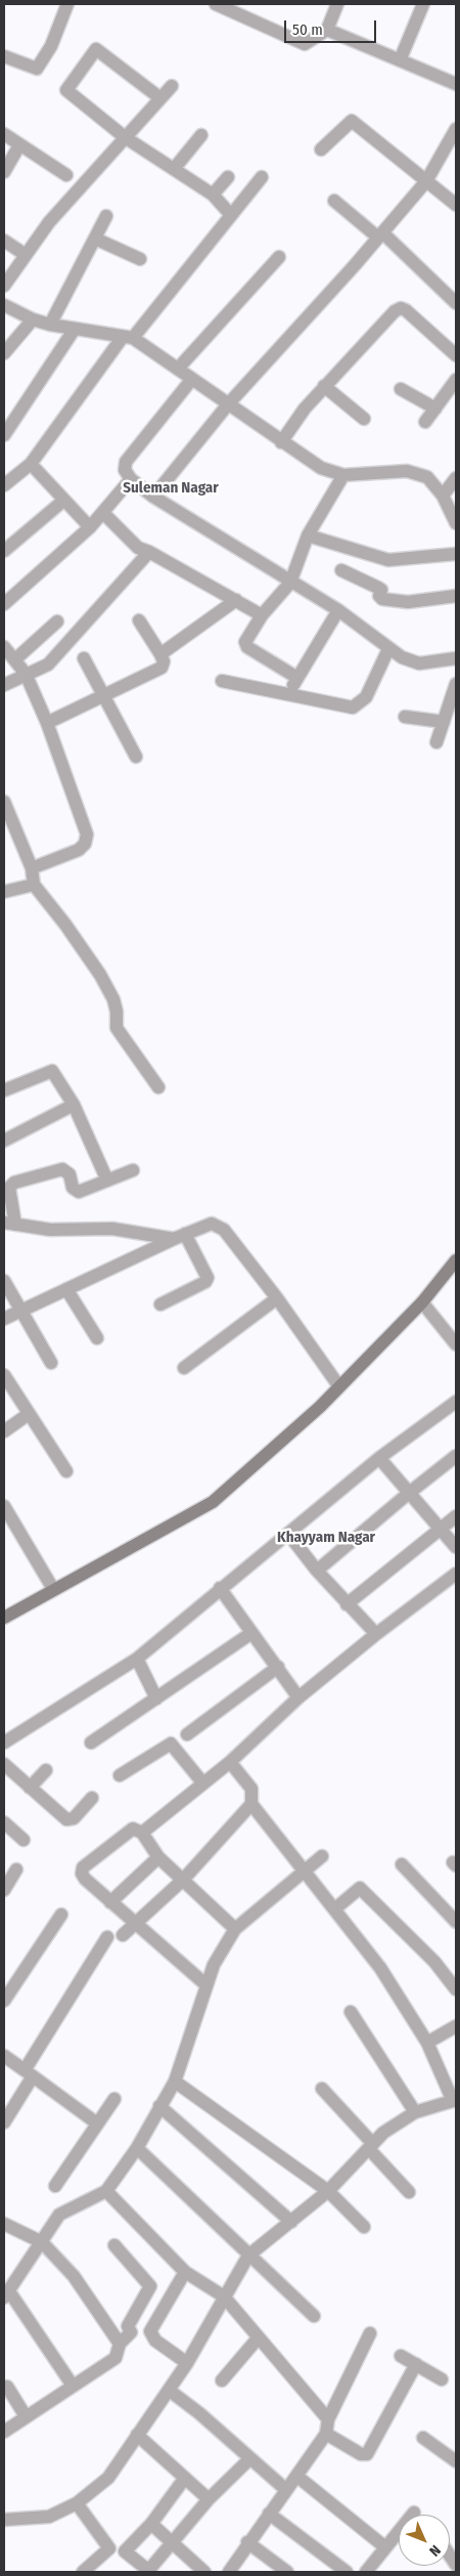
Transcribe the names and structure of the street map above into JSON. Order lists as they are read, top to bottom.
{
  "districts": ["Suleman Nagar", "Khayyam Nagar"],
  "scale_bar": "50 m",
  "north": "bottom right"
}
